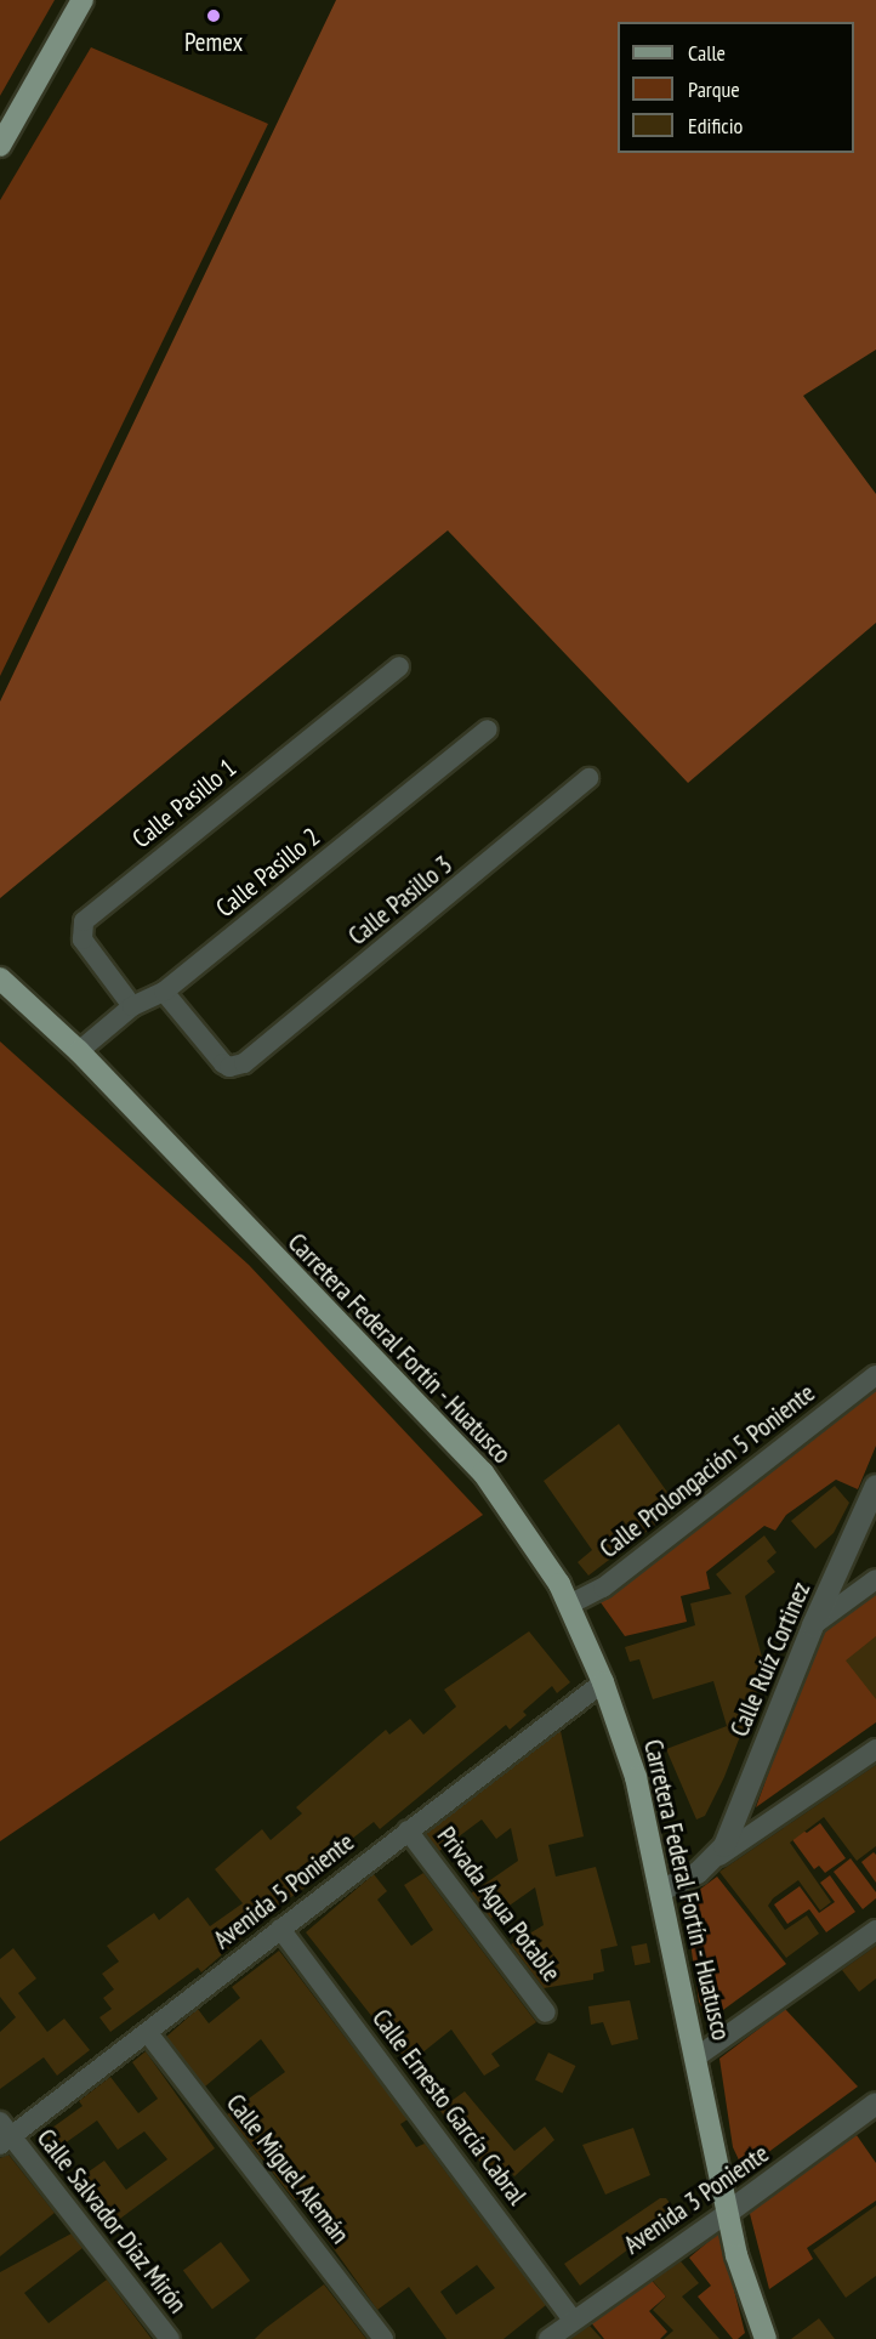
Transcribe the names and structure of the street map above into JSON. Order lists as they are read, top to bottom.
{
  "streets": {
    "main road": ["Carretera Federal Fortín - Huatusco"],
    "street": [
      "Calle Pasillo 1",
      "Calle Pasillo 2",
      "Calle Pasillo 3",
      "Calle Prolongación 5 Poniente",
      "Calle Ruíz Cortinez",
      "Avenida 5 Poniente",
      "Privada Agua Potable",
      "Calle Ernesto García Cabral",
      "Calle Miguel Alemán",
      "Avenida 3 Poniente",
      "Calle Salvador Díaz Mirón"
    ]
  },
  "crossings": [
    ["Calle Pasillo 1", "Calle Pasillo 2"],
    ["Calle Pasillo 2", "Calle Pasillo 3"],
    ["Calle Pasillo 2", "Carretera Federal Fortín - Huatusco"],
    ["Carretera Federal Fortín - Huatusco", "Calle Prolongación 5 Poniente"],
    ["Carretera Federal Fortín - Huatusco", "Avenida 5 Poniente"],
    ["Carretera Federal Fortín - Huatusco", "Avenida 3 Poniente"],
    ["Avenida 5 Poniente", "Privada Agua Potable"],
    ["Avenida 5 Poniente", "Calle Ernesto García Cabral"],
    ["Avenida 5 Poniente", "Calle Miguel Alemán"],
    ["Avenida 5 Poniente", "Calle Salvador Díaz Mirón"],
    ["Calle Ernesto García Cabral", "Avenida 3 Poniente"]
  ],
  "places": ["Pemex"],
  "legend": ["Calle", "Parque", "Edificio"]
}
